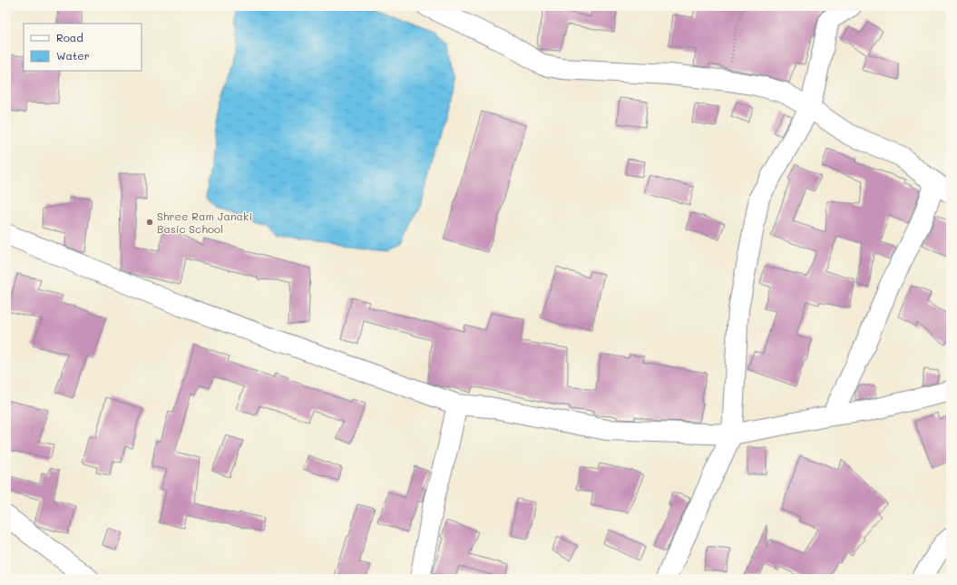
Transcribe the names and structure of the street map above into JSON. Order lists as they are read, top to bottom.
{
  "places": ["Shree Ram Janaki Basic School"],
  "legend": ["Road", "Water"]
}
